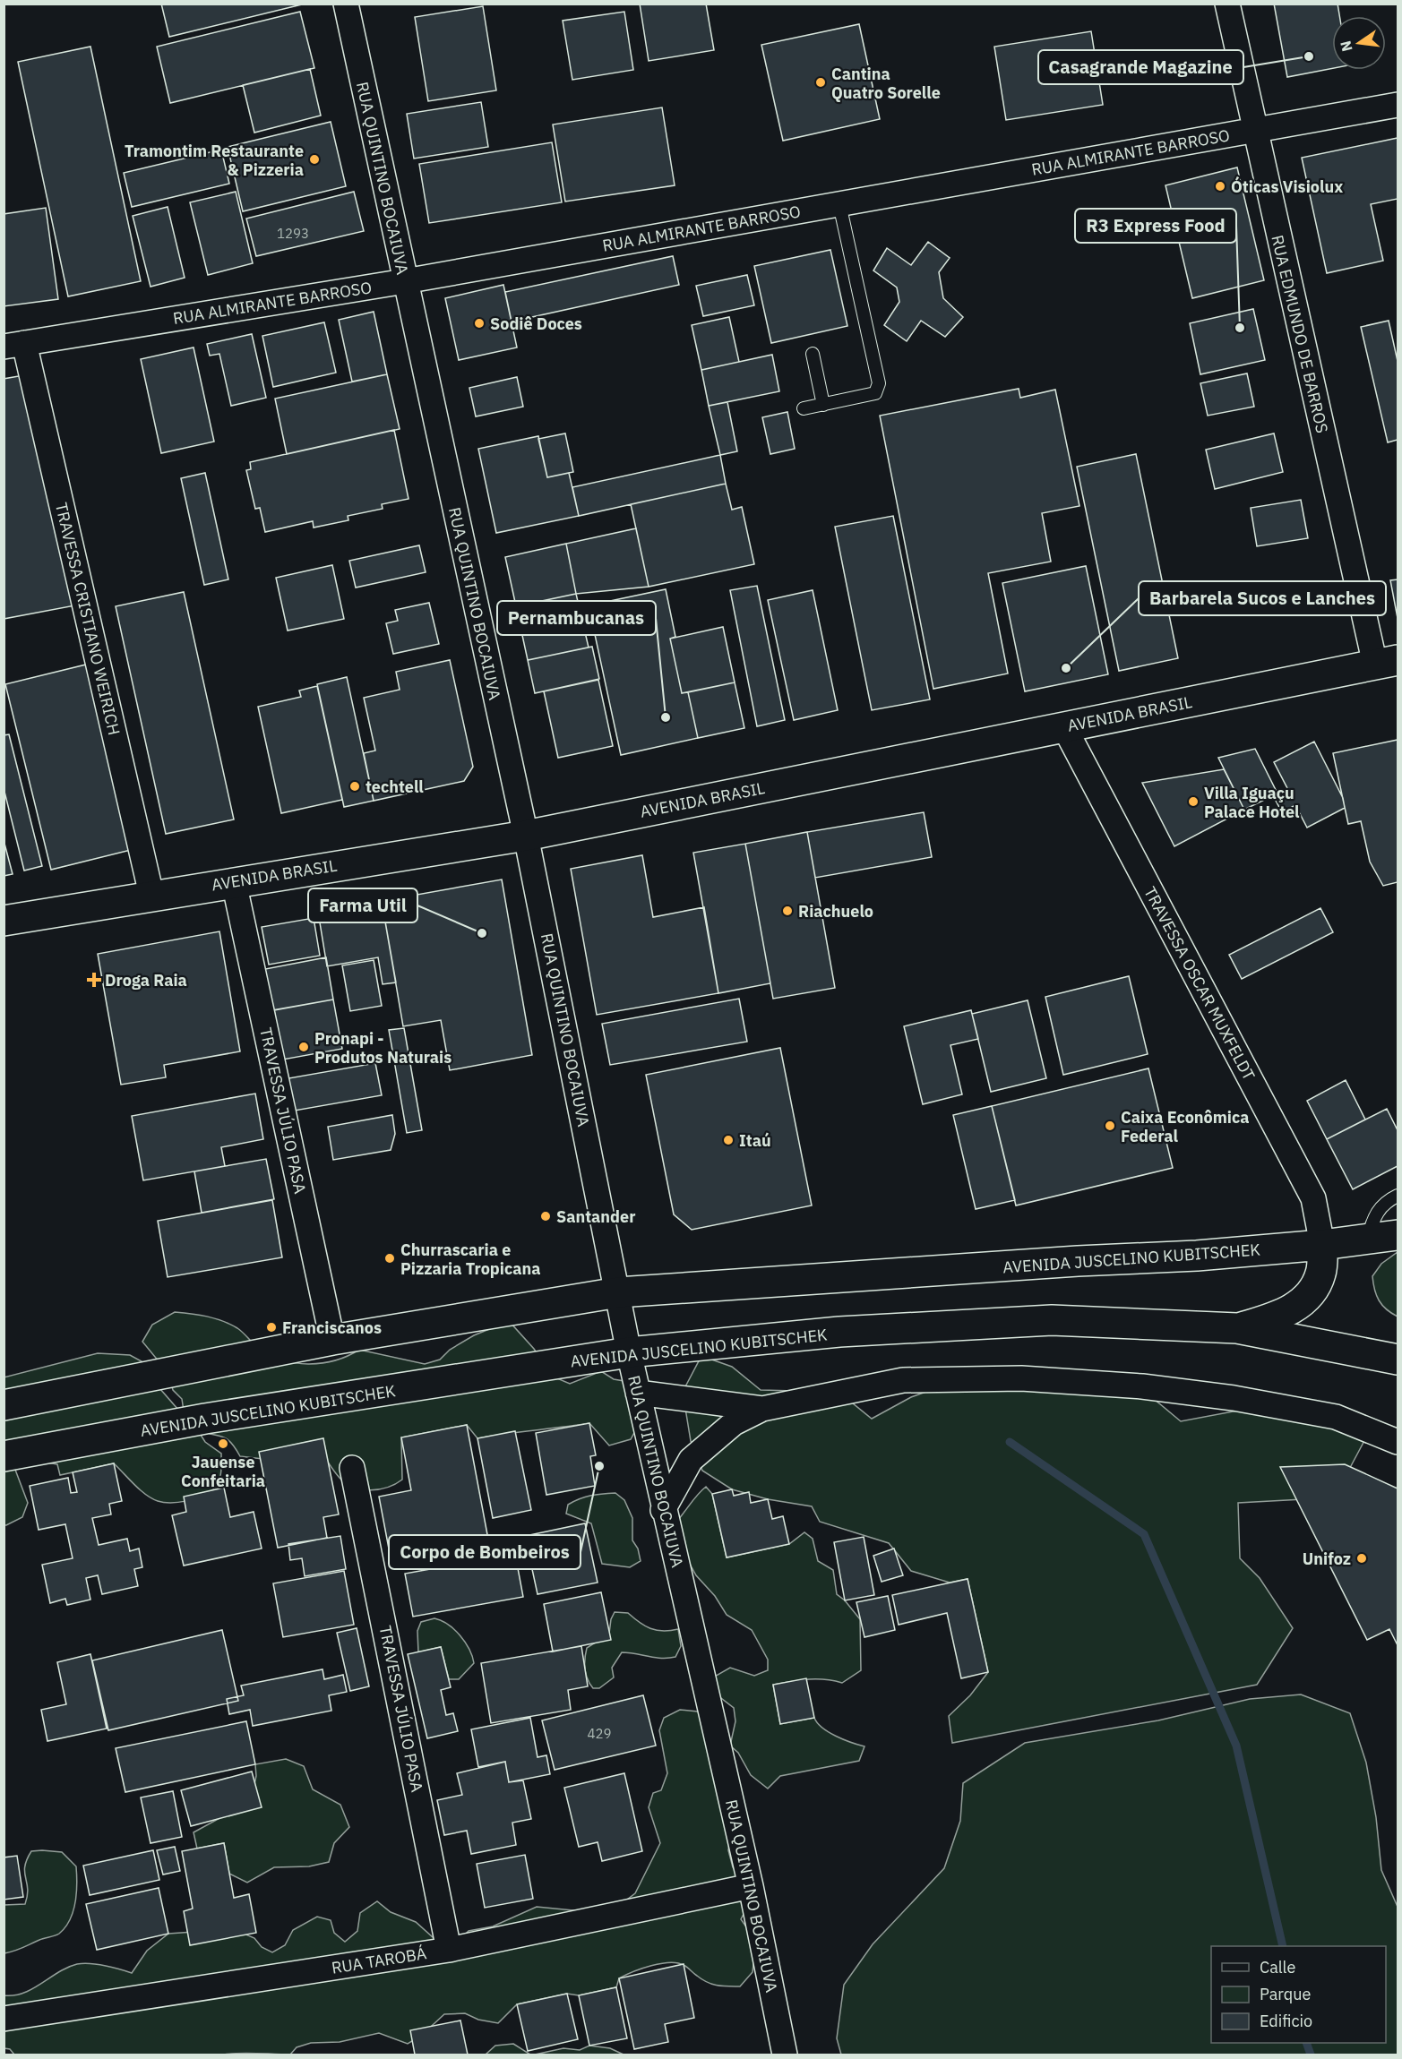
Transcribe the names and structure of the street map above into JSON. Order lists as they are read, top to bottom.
{
  "streets": {
    "main road": ["AVENIDA BRASIL", "AVENIDA JUSCELINO KUBITSCHEK"],
    "street": [
      "RUA ALMIRANTE BARROSO",
      "RUA QUINTINO BOCAIUVA",
      "RUA EDMUNDO DE BARROS",
      "TRAVESSA CRISTIANO WEIRICH",
      "TRAVESSA OSCAR MUXFELDT",
      "TRAVESSA JÚLIO PASA",
      "RUA TAROBÁ"
    ]
  },
  "crossings": [
    ["RUA ALMIRANTE BARROSO", "RUA QUINTINO BOCAIUVA"],
    ["RUA ALMIRANTE BARROSO", "RUA EDMUNDO DE BARROS"],
    ["RUA ALMIRANTE BARROSO", "TRAVESSA CRISTIANO WEIRICH"],
    ["RUA QUINTINO BOCAIUVA", "AVENIDA BRASIL"],
    ["RUA QUINTINO BOCAIUVA", "AVENIDA JUSCELINO KUBITSCHEK"],
    ["RUA QUINTINO BOCAIUVA", "RUA TAROBÁ"],
    ["RUA EDMUNDO DE BARROS", "AVENIDA BRASIL"],
    ["TRAVESSA CRISTIANO WEIRICH", "AVENIDA BRASIL"],
    ["AVENIDA BRASIL", "TRAVESSA OSCAR MUXFELDT"],
    ["AVENIDA BRASIL", "TRAVESSA JÚLIO PASA"],
    ["TRAVESSA OSCAR MUXFELDT", "AVENIDA JUSCELINO KUBITSCHEK"],
    ["TRAVESSA JÚLIO PASA", "AVENIDA JUSCELINO KUBITSCHEK"],
    ["TRAVESSA JÚLIO PASA", "RUA TAROBÁ"]
  ],
  "places": {
    "other": [
      "Casagrande Magazine",
      "Cantina Quatro Sorelle",
      "Tramontim Restaurante & Pizzeria",
      "Óticas Visiolux",
      "Sodiê Doces",
      "R3 Express Food",
      "Barbarela Sucos e Lanches",
      "Pernambucanas",
      "techtell",
      "Villa Iguaçu Palace Hotel",
      "Riachuelo",
      "Farma Util",
      "Pronapi - Produtos Naturais",
      "Caixa Econômica Federal",
      "Itaú",
      "Santander",
      "Churrascaria e Pizzaria Tropicana",
      "Franciscanos",
      "Jauense Confeitaria",
      "Corpo de Bombeiros",
      "Unifoz"
    ],
    "health": ["Droga Raia"]
  },
  "house_numbers": ["1293", "429"],
  "legend": ["Calle", "Parque", "Edificio"],
  "north": "left"
}
